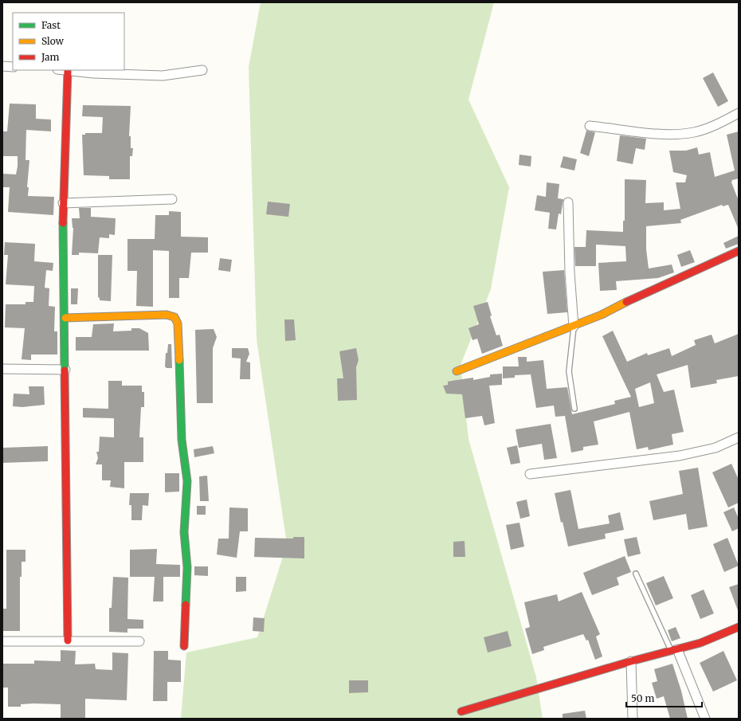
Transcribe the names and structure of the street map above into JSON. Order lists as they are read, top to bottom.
{
  "legend": ["Fast", "Slow", "Jam"],
  "scale_bar": "50 m"
}
